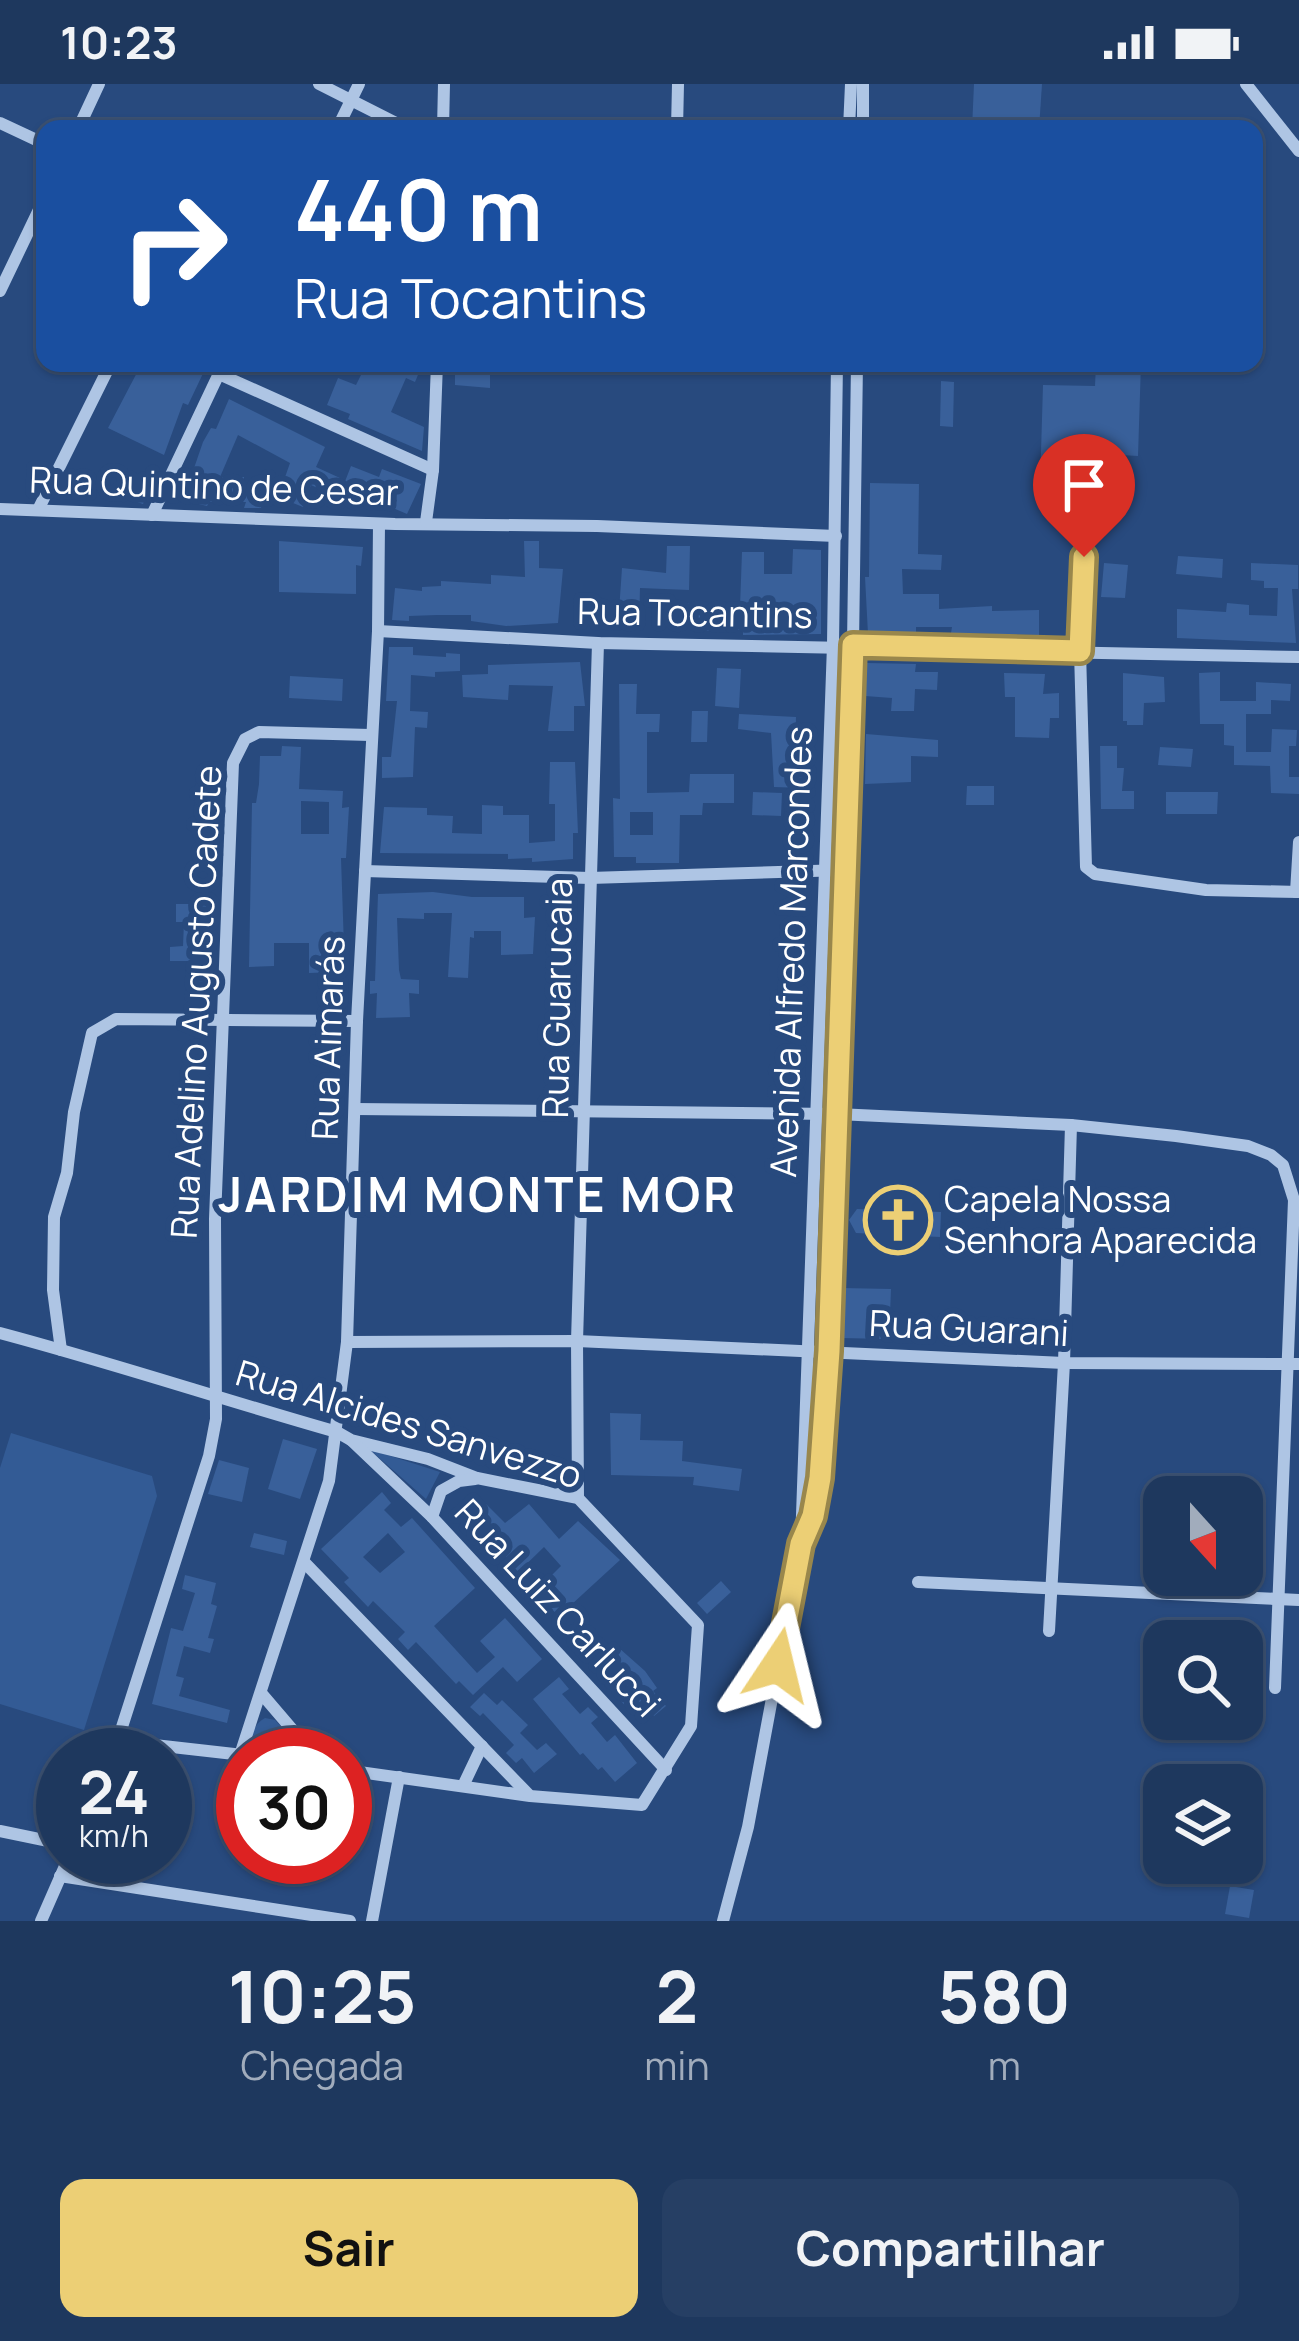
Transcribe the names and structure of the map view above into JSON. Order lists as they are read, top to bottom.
{
  "streets": {
    "street": [
      "Rua Quintino de Cesar",
      "Rua Tocantins",
      "Avenida Alfredo Marcondes",
      "Rua Guarucaia",
      "Rua Adelino Augusto Cadete",
      "Rua Aimarás",
      "Rua Guarani",
      "Rua Alcides Sanvezzo",
      "Rua Luiz Carlucci"
    ]
  },
  "crossings": [
    ["Rua Quintino de Cesar", "Avenida Alfredo Marcondes"],
    ["Rua Quintino de Cesar", "Rua Aimarás"],
    ["Rua Tocantins", "Avenida Alfredo Marcondes"],
    ["Rua Tocantins", "Rua Guarucaia"],
    ["Rua Tocantins", "Rua Aimarás"],
    ["Avenida Alfredo Marcondes", "Rua Guarani"],
    ["Rua Guarucaia", "Rua Guarani"],
    ["Rua Guarucaia", "Rua Alcides Sanvezzo"],
    ["Rua Adelino Augusto Cadete", "Rua Aimarás"],
    ["Rua Adelino Augusto Cadete", "Rua Alcides Sanvezzo"],
    ["Rua Aimarás", "Rua Guarani"],
    ["Rua Aimarás", "Rua Alcides Sanvezzo"],
    ["Rua Alcides Sanvezzo", "Rua Luiz Carlucci"]
  ],
  "districts": ["JARDIM MONTE MOR"],
  "places": {
    "church": ["Capela Nossa Senhora Aparecida"]
  },
  "north": "bottom",
  "page": {
    "status": "10:23",
    "turn": ["440 m", "Rua Tocantins"],
    "speed": "24 km/h",
    "limit": "30",
    "eta": [
      "10:25",
      "Chegada",
      "2",
      "min",
      "580",
      "m"
    ],
    "buttons": ["Sair", "Compartilhar"]
  }
}
